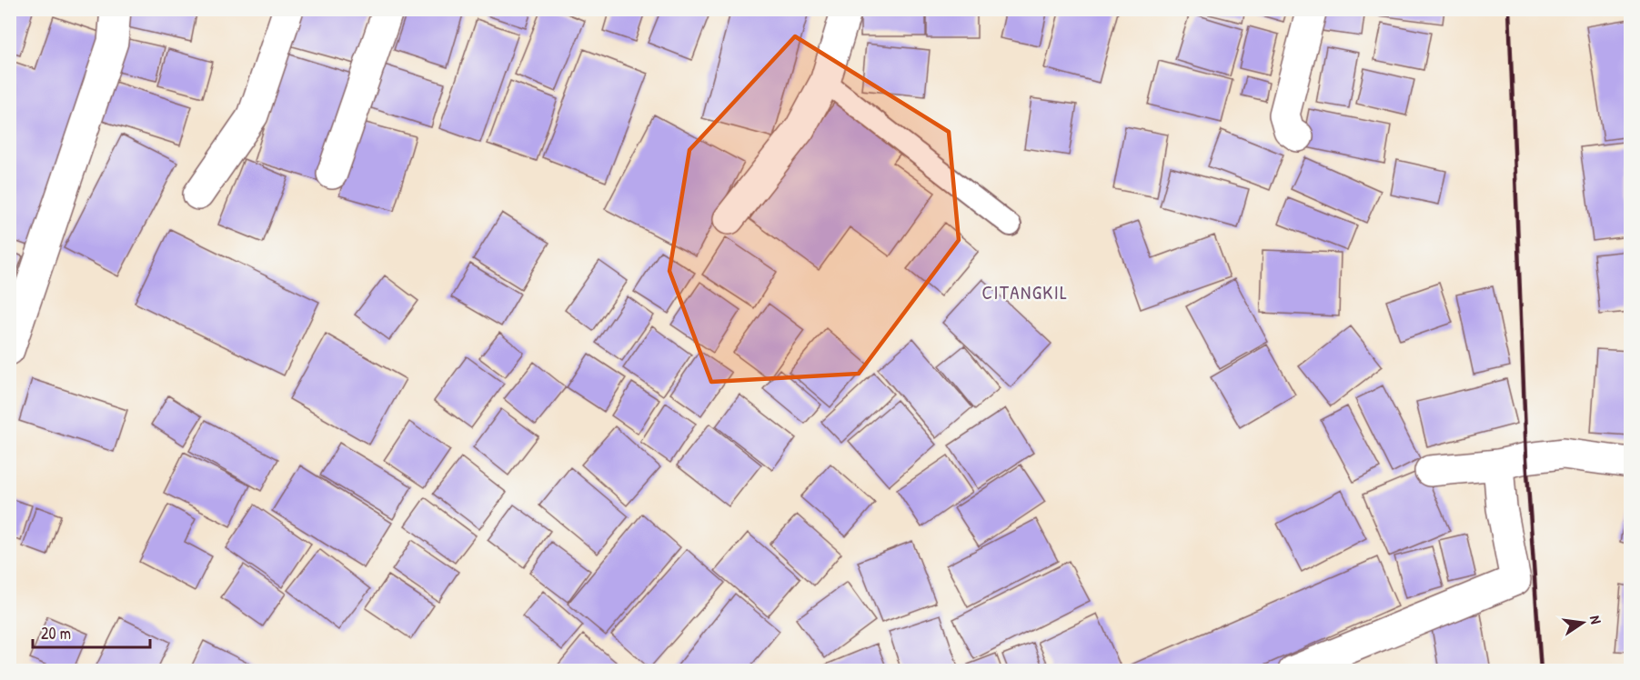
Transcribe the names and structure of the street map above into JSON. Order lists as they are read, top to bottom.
{
  "districts": ["CITANGKIL"],
  "scale_bar": "20 m",
  "north": "right"
}
